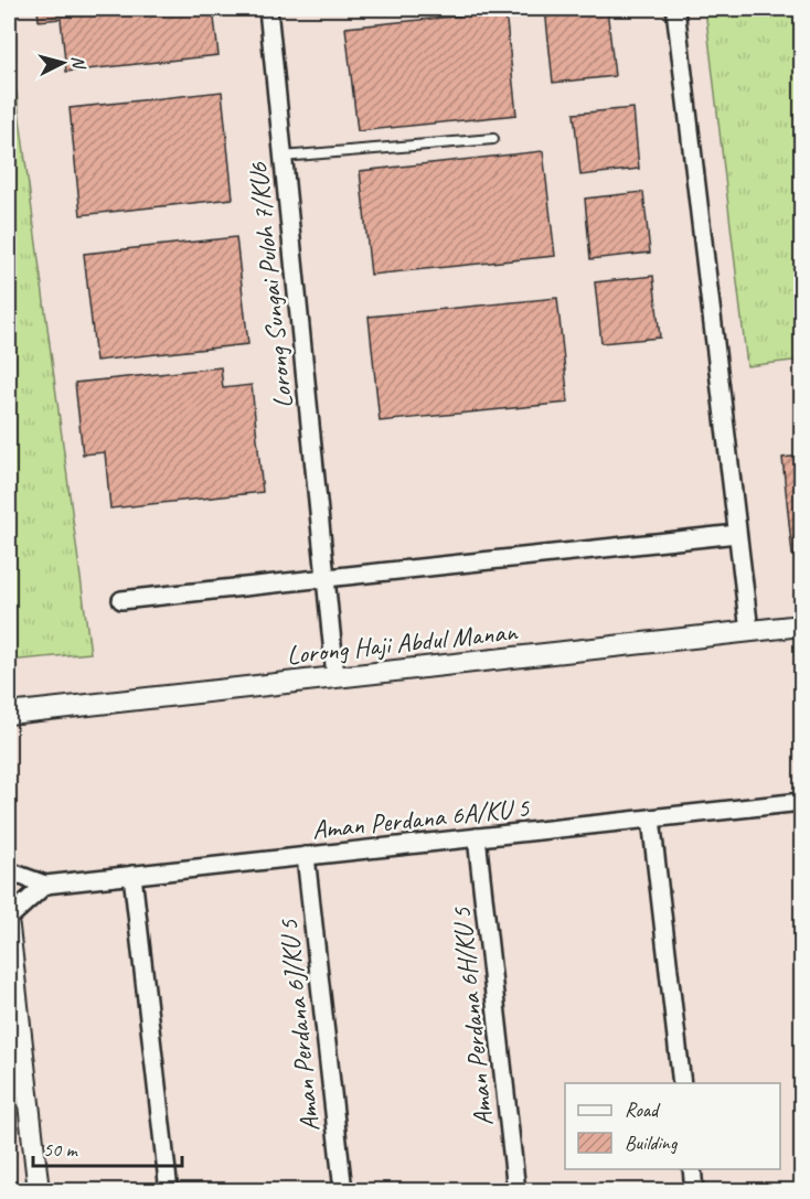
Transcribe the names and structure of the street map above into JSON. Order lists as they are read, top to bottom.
{
  "streets": {
    "street": [
      "Lorong Sungai Puloh 7/KU6",
      "Lorong Haji Abdul Manan",
      "Aman Perdana 6A/KU 5",
      "Aman Perdana 6H/KU 5",
      "Aman Perdana 6J/KU 5"
    ]
  },
  "crossings": [
    ["Lorong Sungai Puloh 7/KU6", "Lorong Haji Abdul Manan"],
    ["Aman Perdana 6A/KU 5", "Aman Perdana 6H/KU 5"],
    ["Aman Perdana 6A/KU 5", "Aman Perdana 6J/KU 5"]
  ],
  "legend": ["Road", "Building"],
  "scale_bar": "50 m",
  "north": "right"
}
